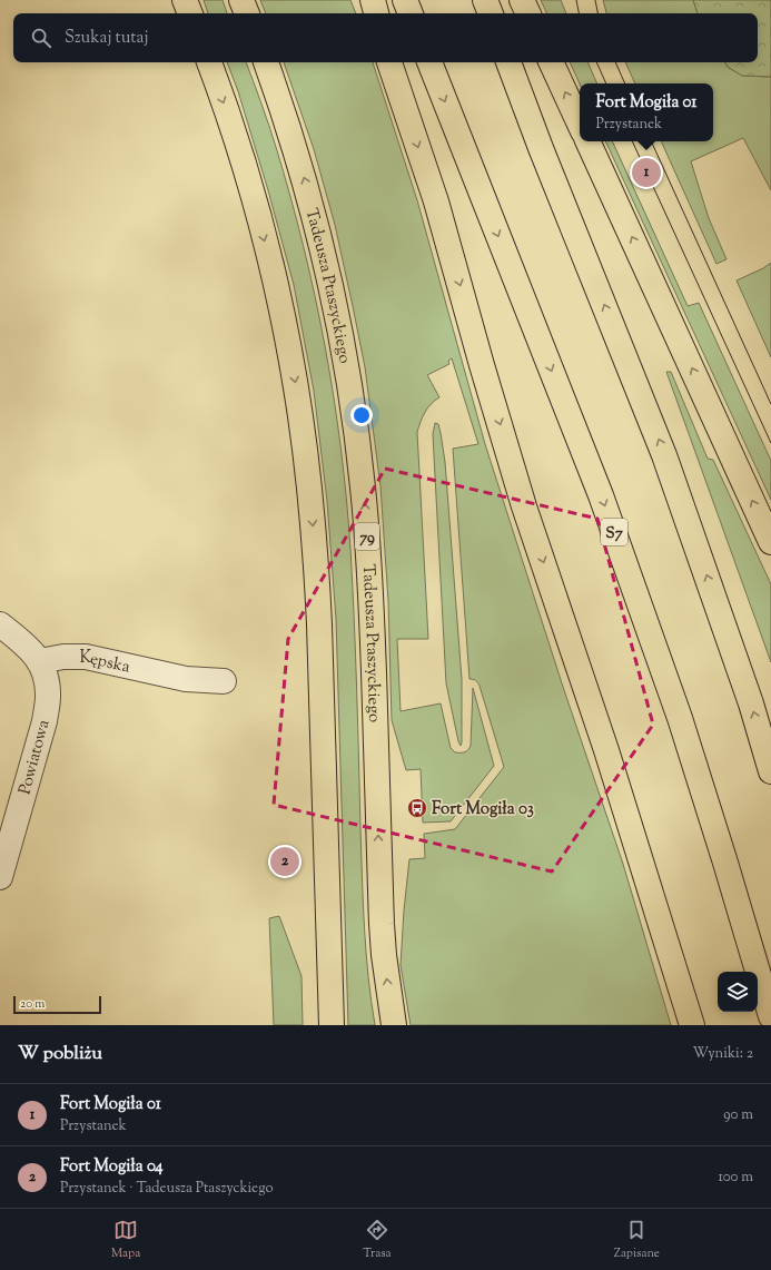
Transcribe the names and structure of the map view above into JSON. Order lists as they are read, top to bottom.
{
  "streets": {
    "main road": ["Tadeusza Ptaszyckiego", "S7", "79"],
    "street": ["Kępska", "Powiatowa"]
  },
  "crossings": [
    ["Kępska", "Powiatowa"]
  ],
  "places": {
    "bus stop": ["Fort Mogiła 03"]
  },
  "scale_bar": "20 m",
  "page": {
    "search": "Szukaj tutaj",
    "popup": ["Fort Mogiła 01", "Przystanek"],
    "pins": ["1", "2"],
    "scale": "20 m",
    "heading": ["W pobliżu", "Wyniki: 2"],
    "list": [
      {
        "mark": "1",
        "name": "Fort Mogiła 01",
        "note": "Przystanek",
        "value": "90 m"
      },
      {
        "mark": "2",
        "name": "Fort Mogiła 04",
        "note": "Przystanek · Tadeusza Ptaszyckiego",
        "value": "100 m"
      }
    ],
    "nav": ["Mapa", "Trasa", "Zapisane"]
  }
}
